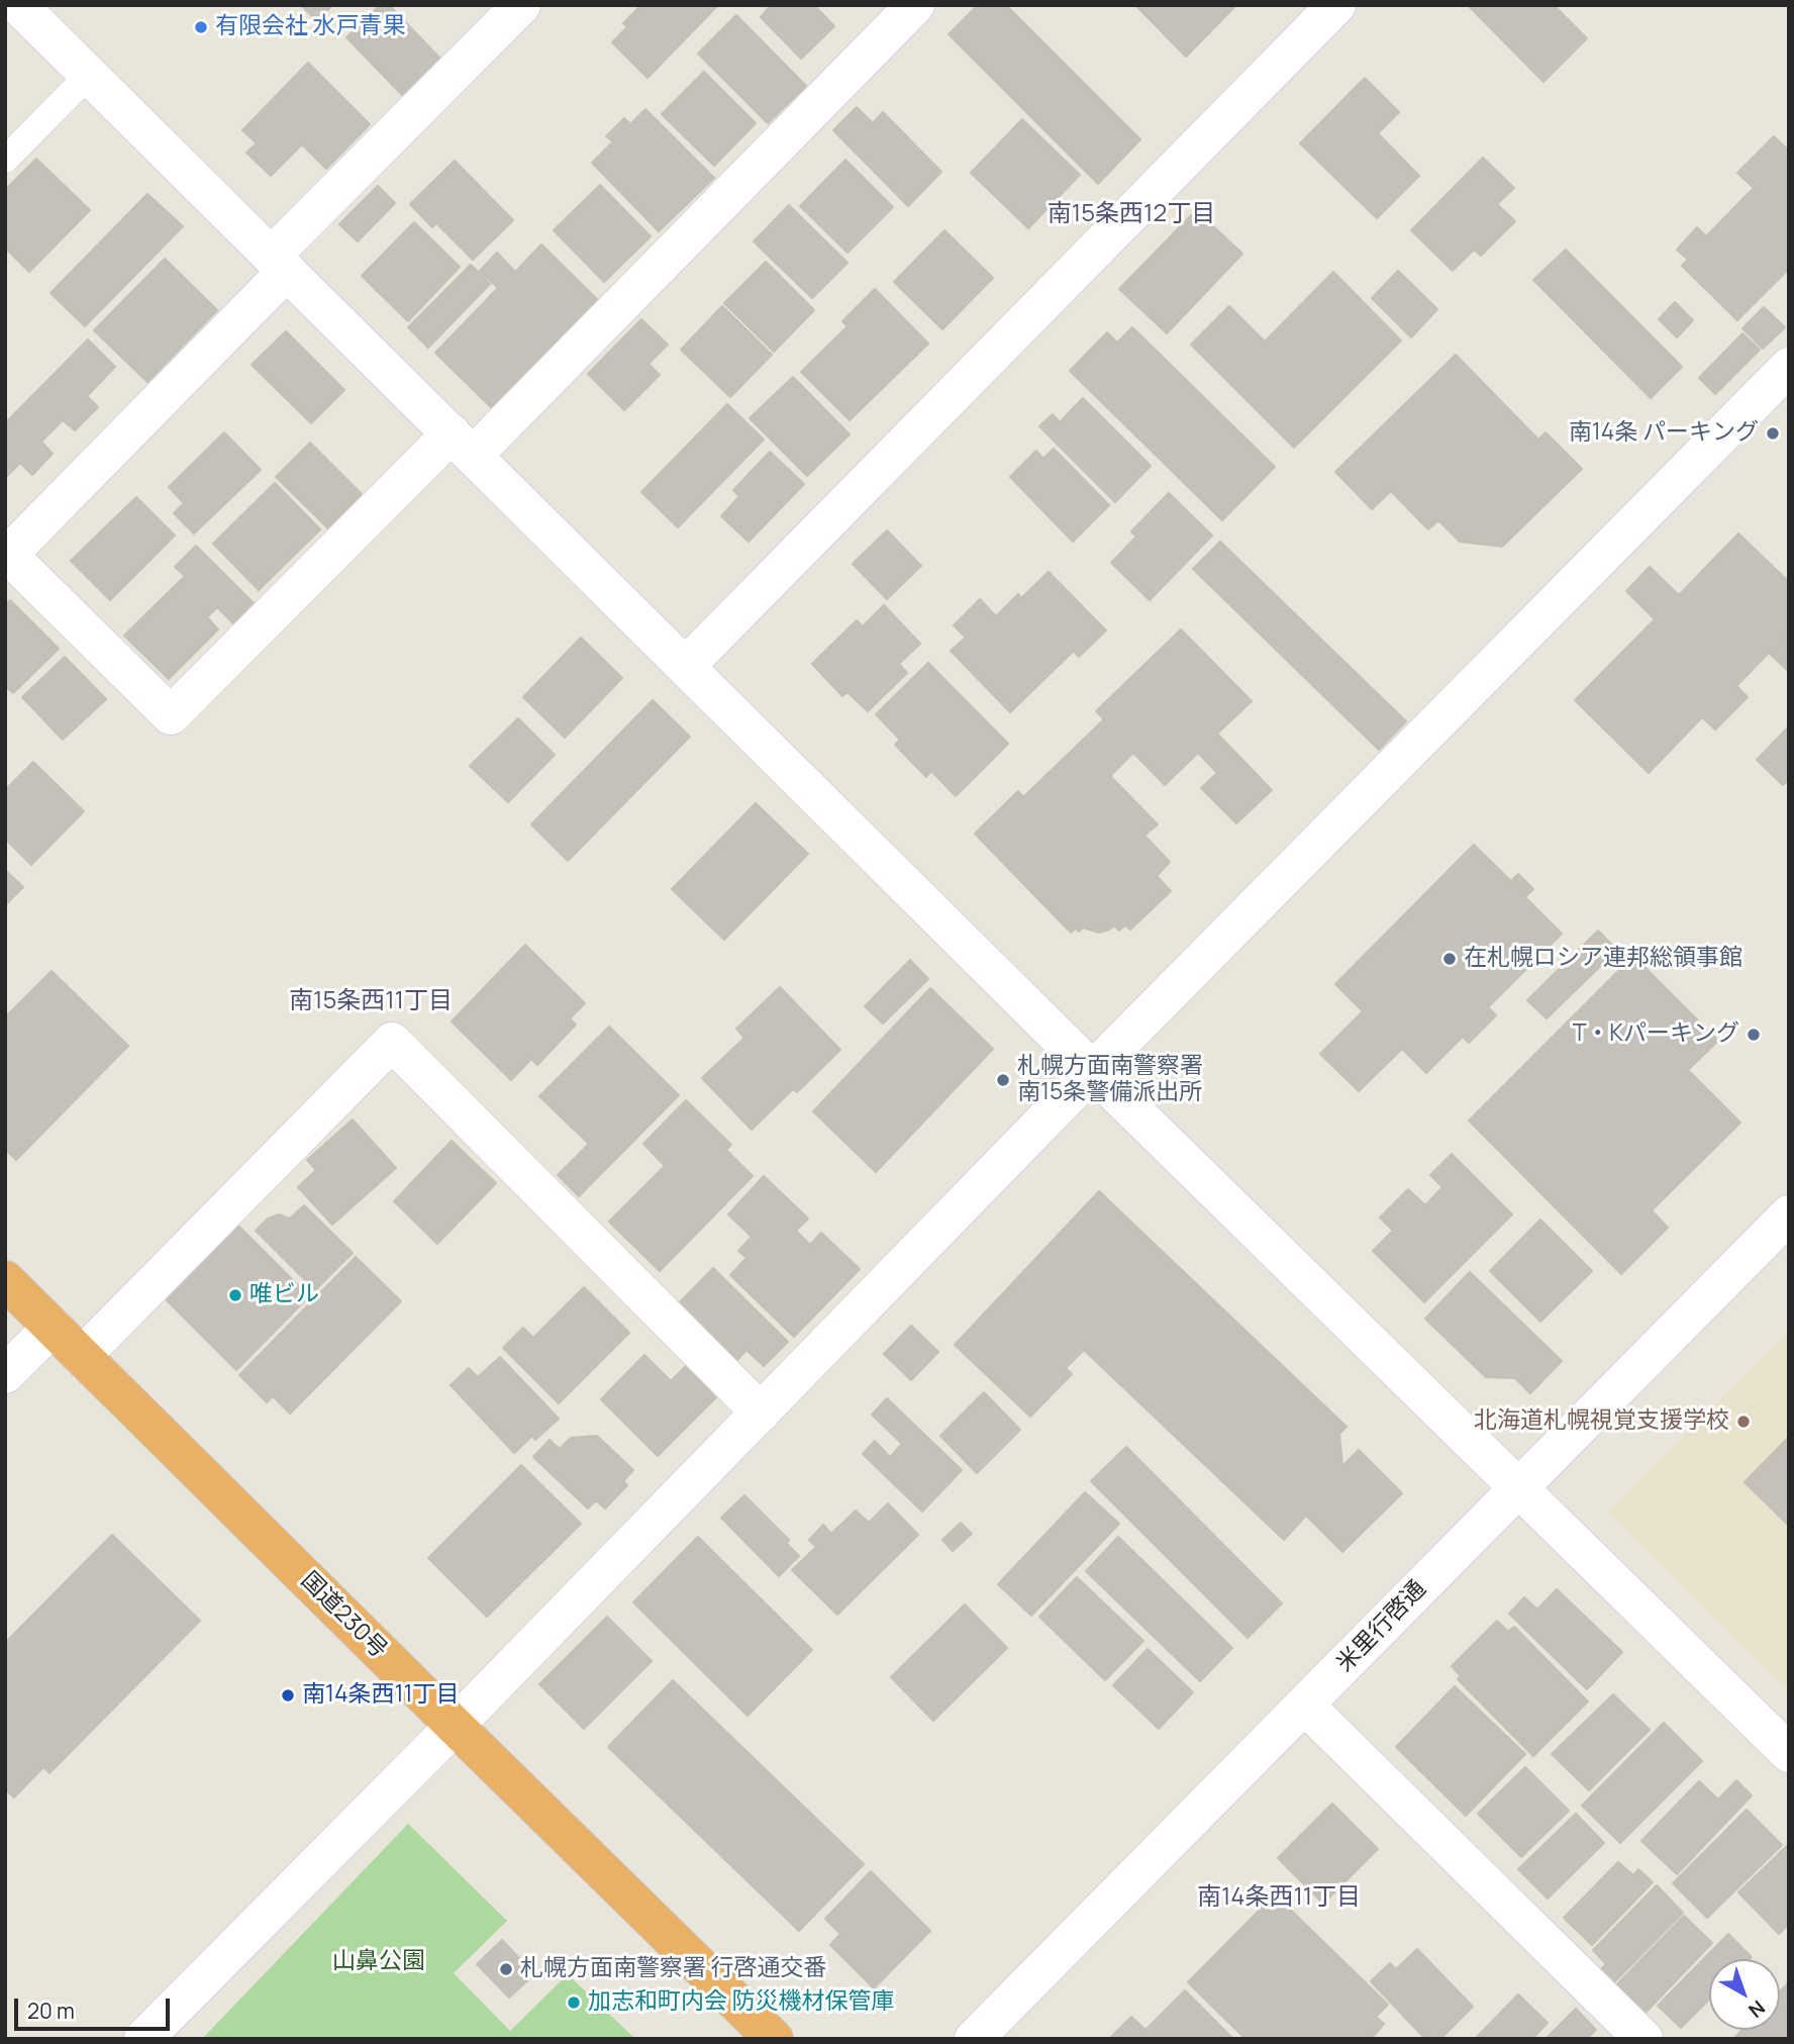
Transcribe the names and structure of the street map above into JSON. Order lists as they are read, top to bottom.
{
  "streets": {
    "highway": ["国道230号"],
    "street": ["米里行啓通"]
  },
  "districts": ["南15条西12丁目", "南15条西11丁目", "南14条西11丁目"],
  "parks": ["山鼻公園"],
  "places": [
    "有限会社 水戸青果",
    "南14条 パーキング",
    "在札幌ロシア連邦総領事館",
    "T・Kパーキング",
    "札幌方面南警察署 南15条警備派出所",
    "唯ビル",
    "北海道札幌視覚支援学校",
    "南14条西11丁目",
    "札幌方面南警察署 行啓通交番",
    "加志和町内会 防災機材保管庫"
  ],
  "scale_bar": "20 m",
  "north": "bottom right"
}
